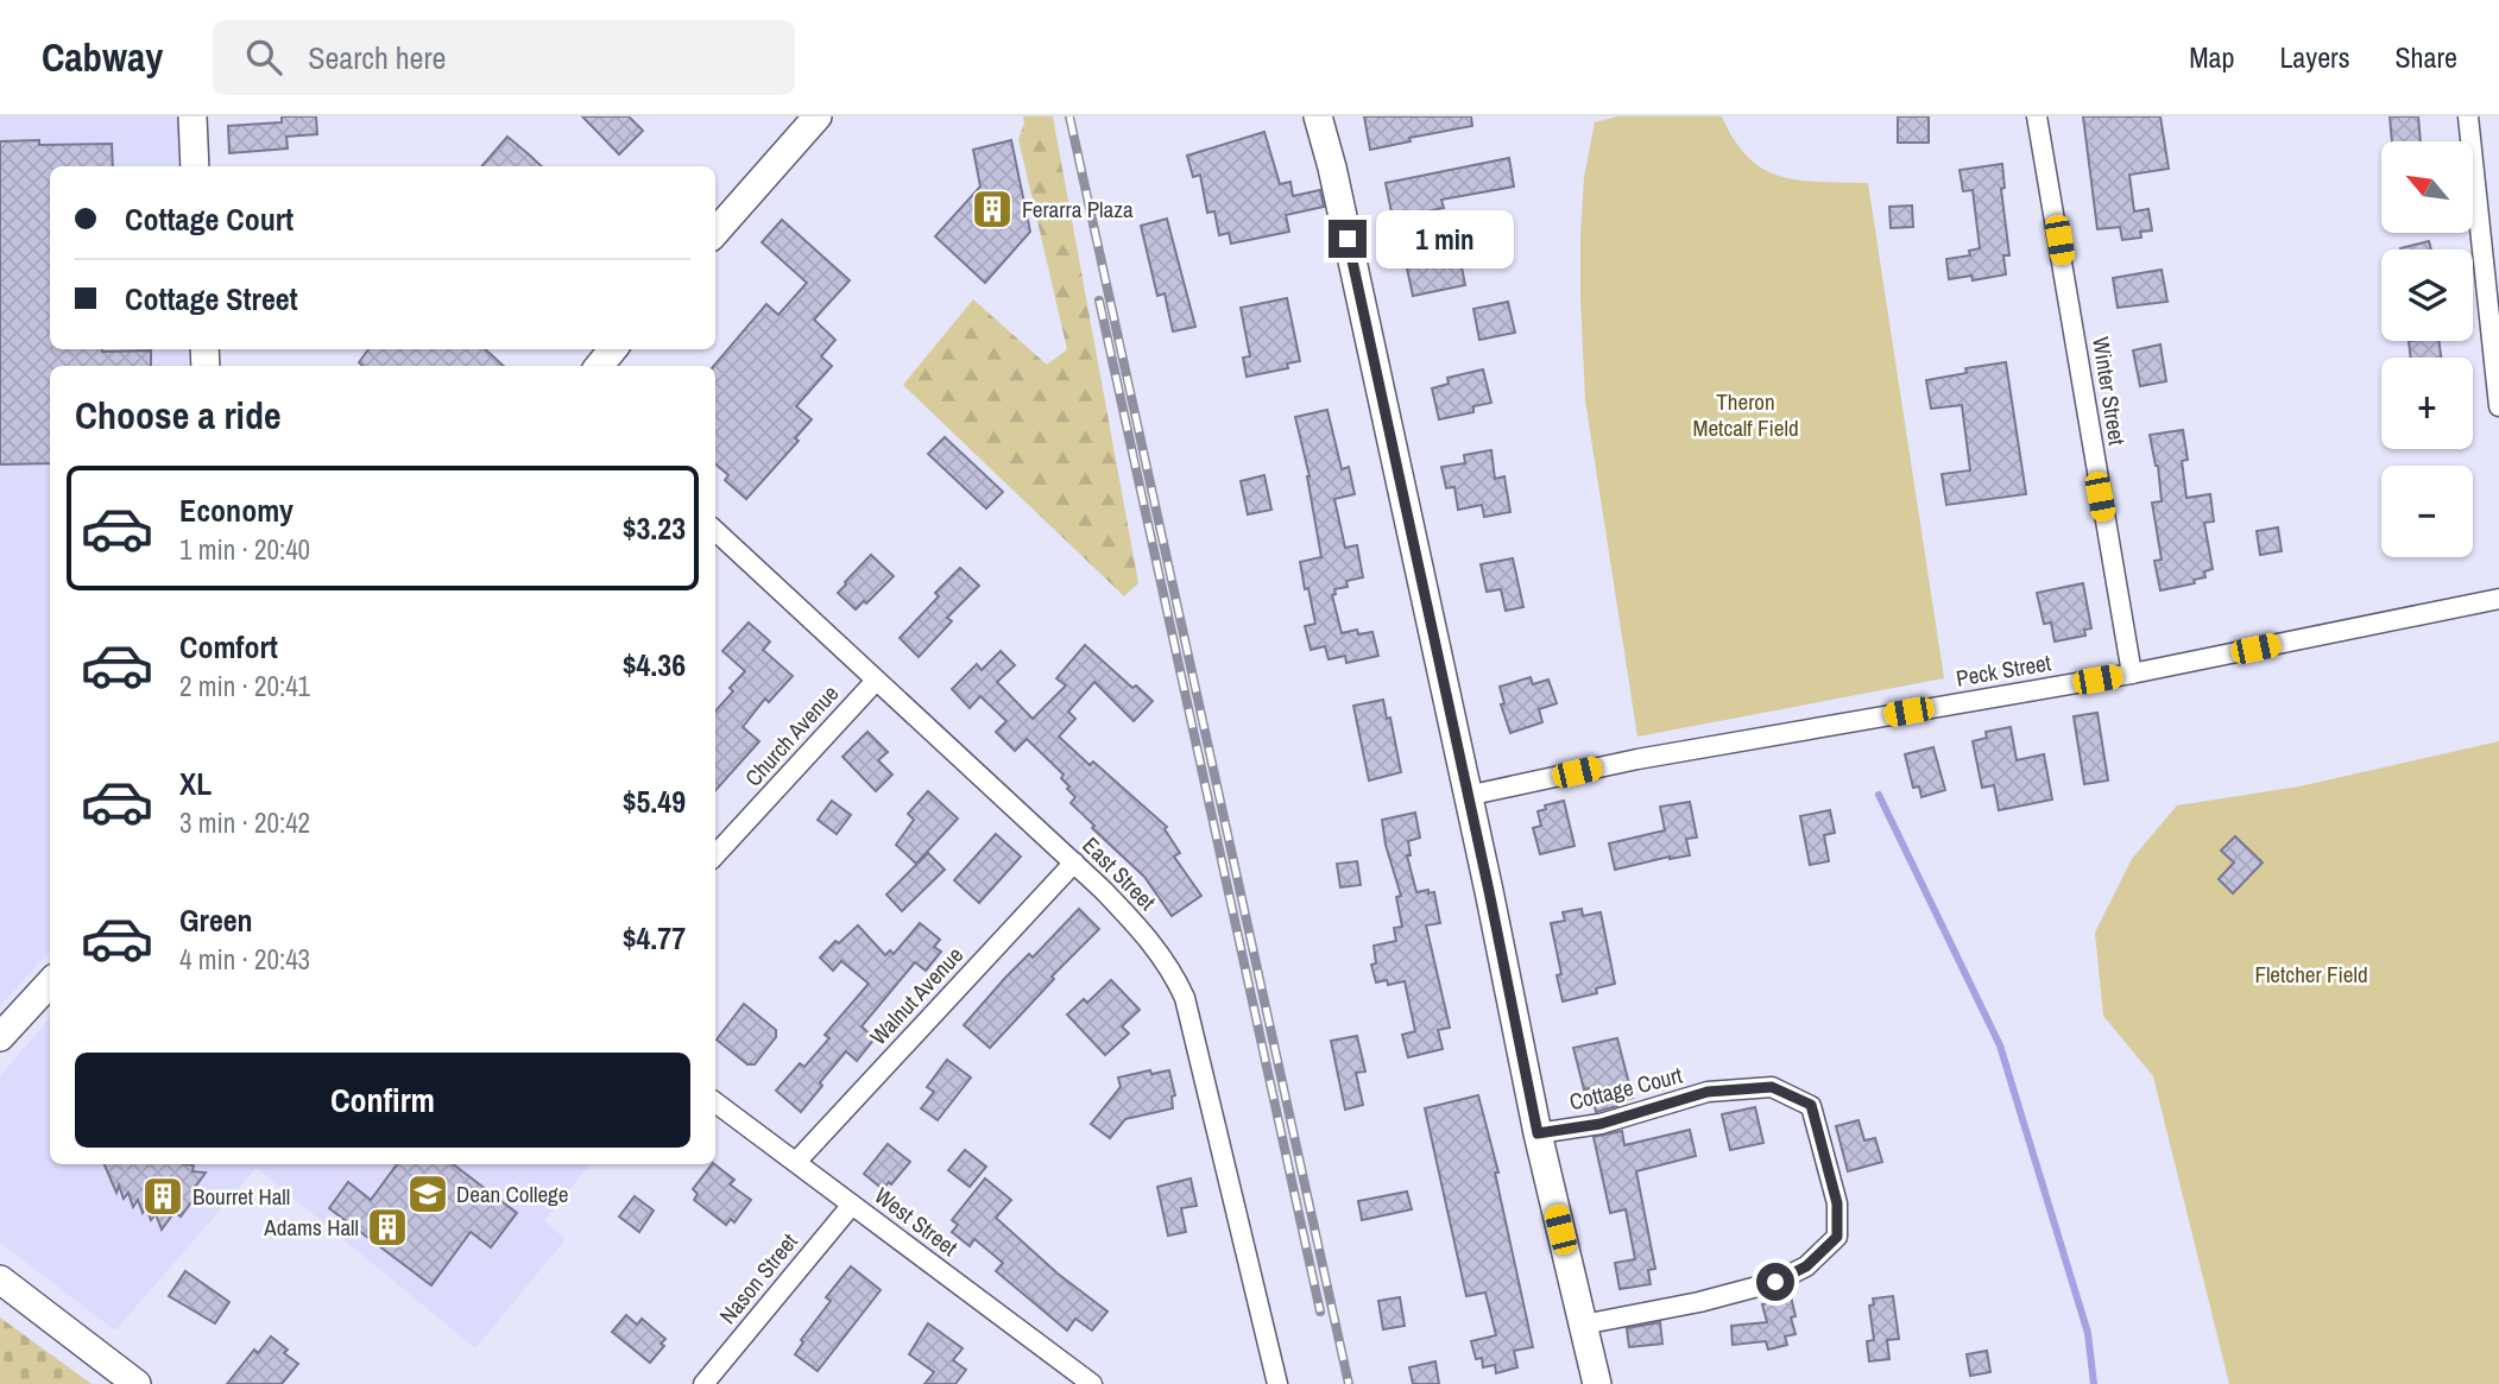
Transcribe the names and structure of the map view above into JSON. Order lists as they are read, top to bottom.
{
  "streets": {
    "street": [
      "Winter Street",
      "Peck Street",
      "Church Avenue",
      "East Street",
      "Walnut Avenue",
      "Cottage Court",
      "West Street",
      "Nason Street"
    ]
  },
  "crossings": [
    ["Winter Street", "Peck Street"],
    ["Church Avenue", "East Street"],
    ["East Street", "Walnut Avenue"],
    ["Walnut Avenue", "West Street"],
    ["West Street", "Nason Street"]
  ],
  "parks": ["Theron Metcalf Field", "Fletcher Field"],
  "places": {
    "building": ["Ferarra Plaza", "Bourret Hall", "Adams Hall"],
    "school or university": ["Dean College"]
  },
  "north": "top left",
  "page": {
    "header": "Cabway",
    "search": "Search here",
    "nav": ["Map", "Layers", "Share"],
    "map_buttons": ["+", "−"],
    "banner": ["Cottage Court", "Cottage Street"],
    "bubble": "1 min",
    "heading": "Choose a ride",
    "list": [
      {
        "name": "Economy",
        "note": "1 min · 20:40",
        "value": "$3.23"
      },
      {
        "name": "Comfort",
        "note": "2 min · 20:41",
        "value": "$4.36"
      },
      {
        "name": "XL",
        "note": "3 min · 20:42",
        "value": "$5.49"
      },
      {
        "name": "Green",
        "note": "4 min · 20:43",
        "value": "$4.77"
      }
    ],
    "buttons": "Confirm"
  }
}
